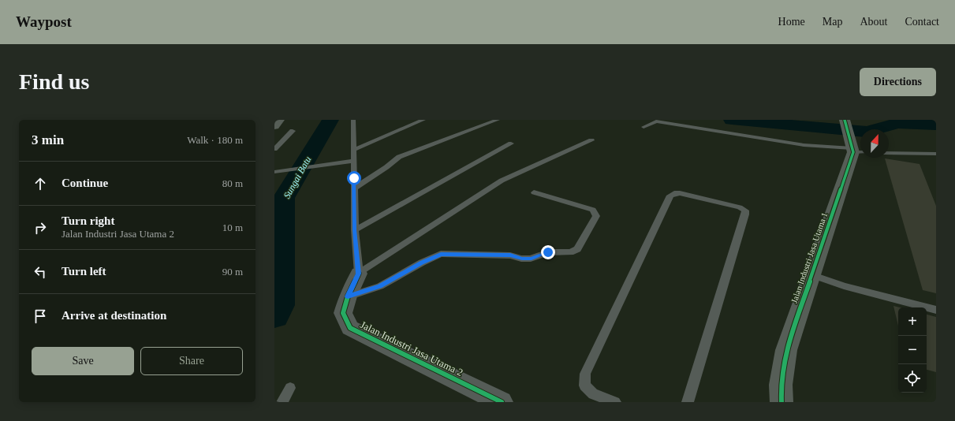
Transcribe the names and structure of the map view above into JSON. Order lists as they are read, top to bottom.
{
  "streets": {
    "street": ["Jalan Industri Jasa Utama 1", "Jalan Industri Jasa Utama 2"]
  },
  "water": ["Sungai Batu"],
  "north": "top",
  "page": {
    "header": "Waypost",
    "nav": [
      "Home",
      "Map",
      "About",
      "Contact"
    ],
    "buttons": [
      "Directions",
      ["Save", "Share"]
    ],
    "title": "Find us",
    "heading": ["3 min", "Walk · 180 m"],
    "list": [
      ["Continue", "80 m"],
      ["Turn right", "Jalan Industri Jasa Utama 2", "10 m"],
      ["Turn left", "90 m"],
      "Arrive at destination"
    ],
    "map_buttons": ["+", "−"]
  }
}
